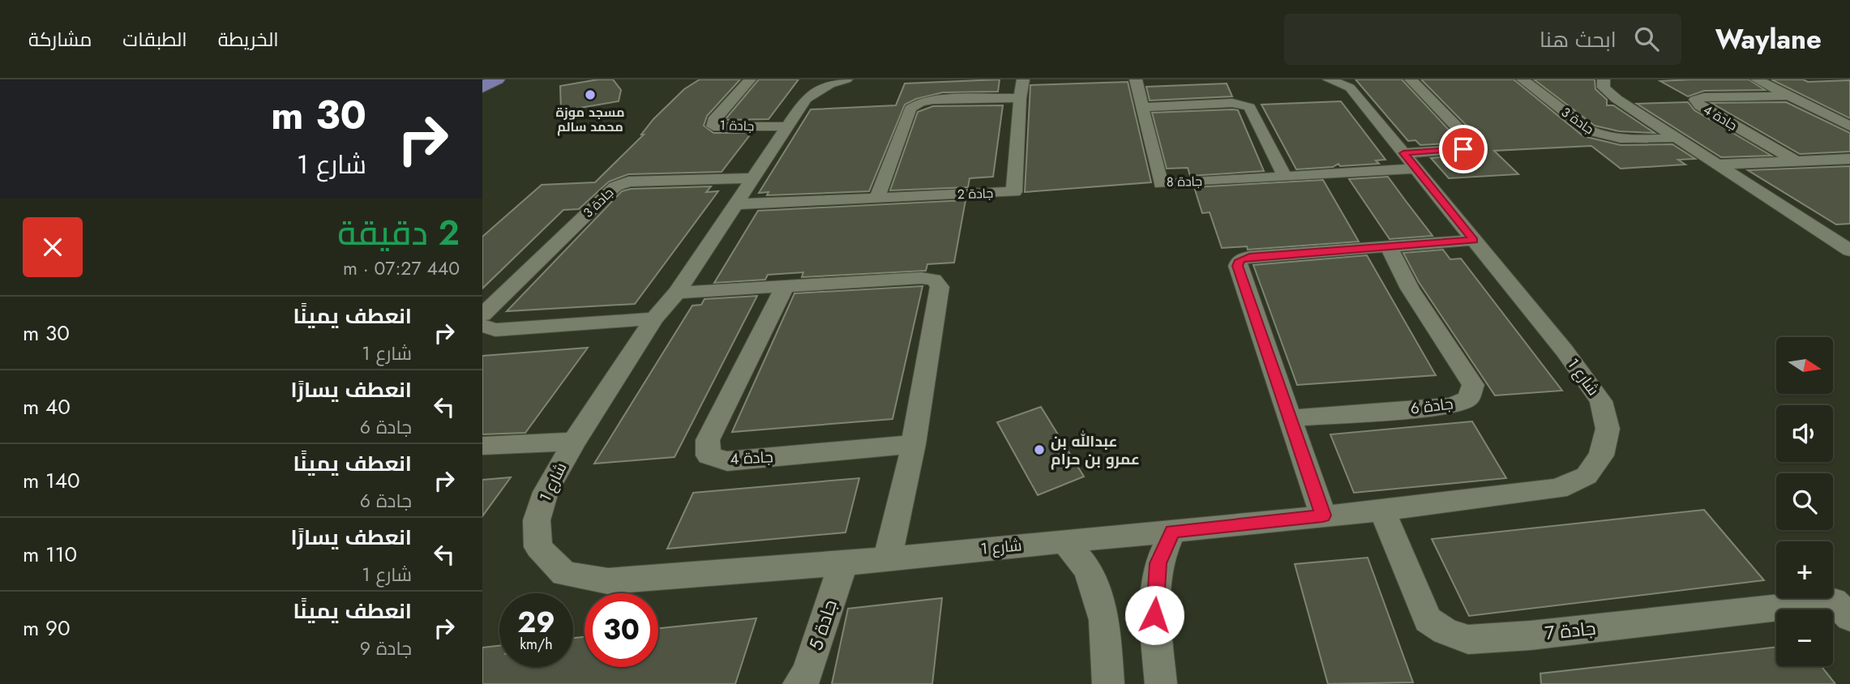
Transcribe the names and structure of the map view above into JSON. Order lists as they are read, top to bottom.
{
  "streets": {
    "street": [
      "جادة 4",
      "جادة 3",
      "جادة 1",
      "جادة 8",
      "جادة 2",
      "شارع 1",
      "جادة 6",
      "جادة 5",
      "جادة 7"
    ]
  },
  "crossings": [
    ["جادة 3", "شارع 1"],
    ["جادة 1", "شارع 1"],
    ["جادة 8", "شارع 1"],
    ["جادة 2", "شارع 1"],
    ["شارع 1", "جادة 5"],
    ["شارع 1", "جادة 7"]
  ],
  "places": ["مسجد موزة محمد سالم", "عبدالله بن عمرو بن حرام"],
  "north": "right",
  "page": {
    "header": "Waylane",
    "search": "ابحث هنا",
    "nav": ["الخريطة", "الطبقات", "مشاركة"],
    "turn": ["30 m", "شارع 1"],
    "heading": ["2 دقيقة", "440 m · 07:27"],
    "list": [
      {
        "name": "انعطف يمينًا",
        "note": "شارع 1",
        "value": "30 m"
      },
      {
        "name": "انعطف يسارًا",
        "note": "جادة 6",
        "value": "40 m"
      },
      {
        "name": "انعطف يمينًا",
        "note": "جادة 6",
        "value": "140 m"
      },
      {
        "name": "انعطف يسارًا",
        "note": "شارع 1",
        "value": "110 m"
      },
      {
        "name": "انعطف يمينًا",
        "note": "جادة 9",
        "value": "90 m"
      }
    ],
    "map_buttons": ["+", "−"],
    "speed": "29 km/h",
    "limit": "30"
  }
}
